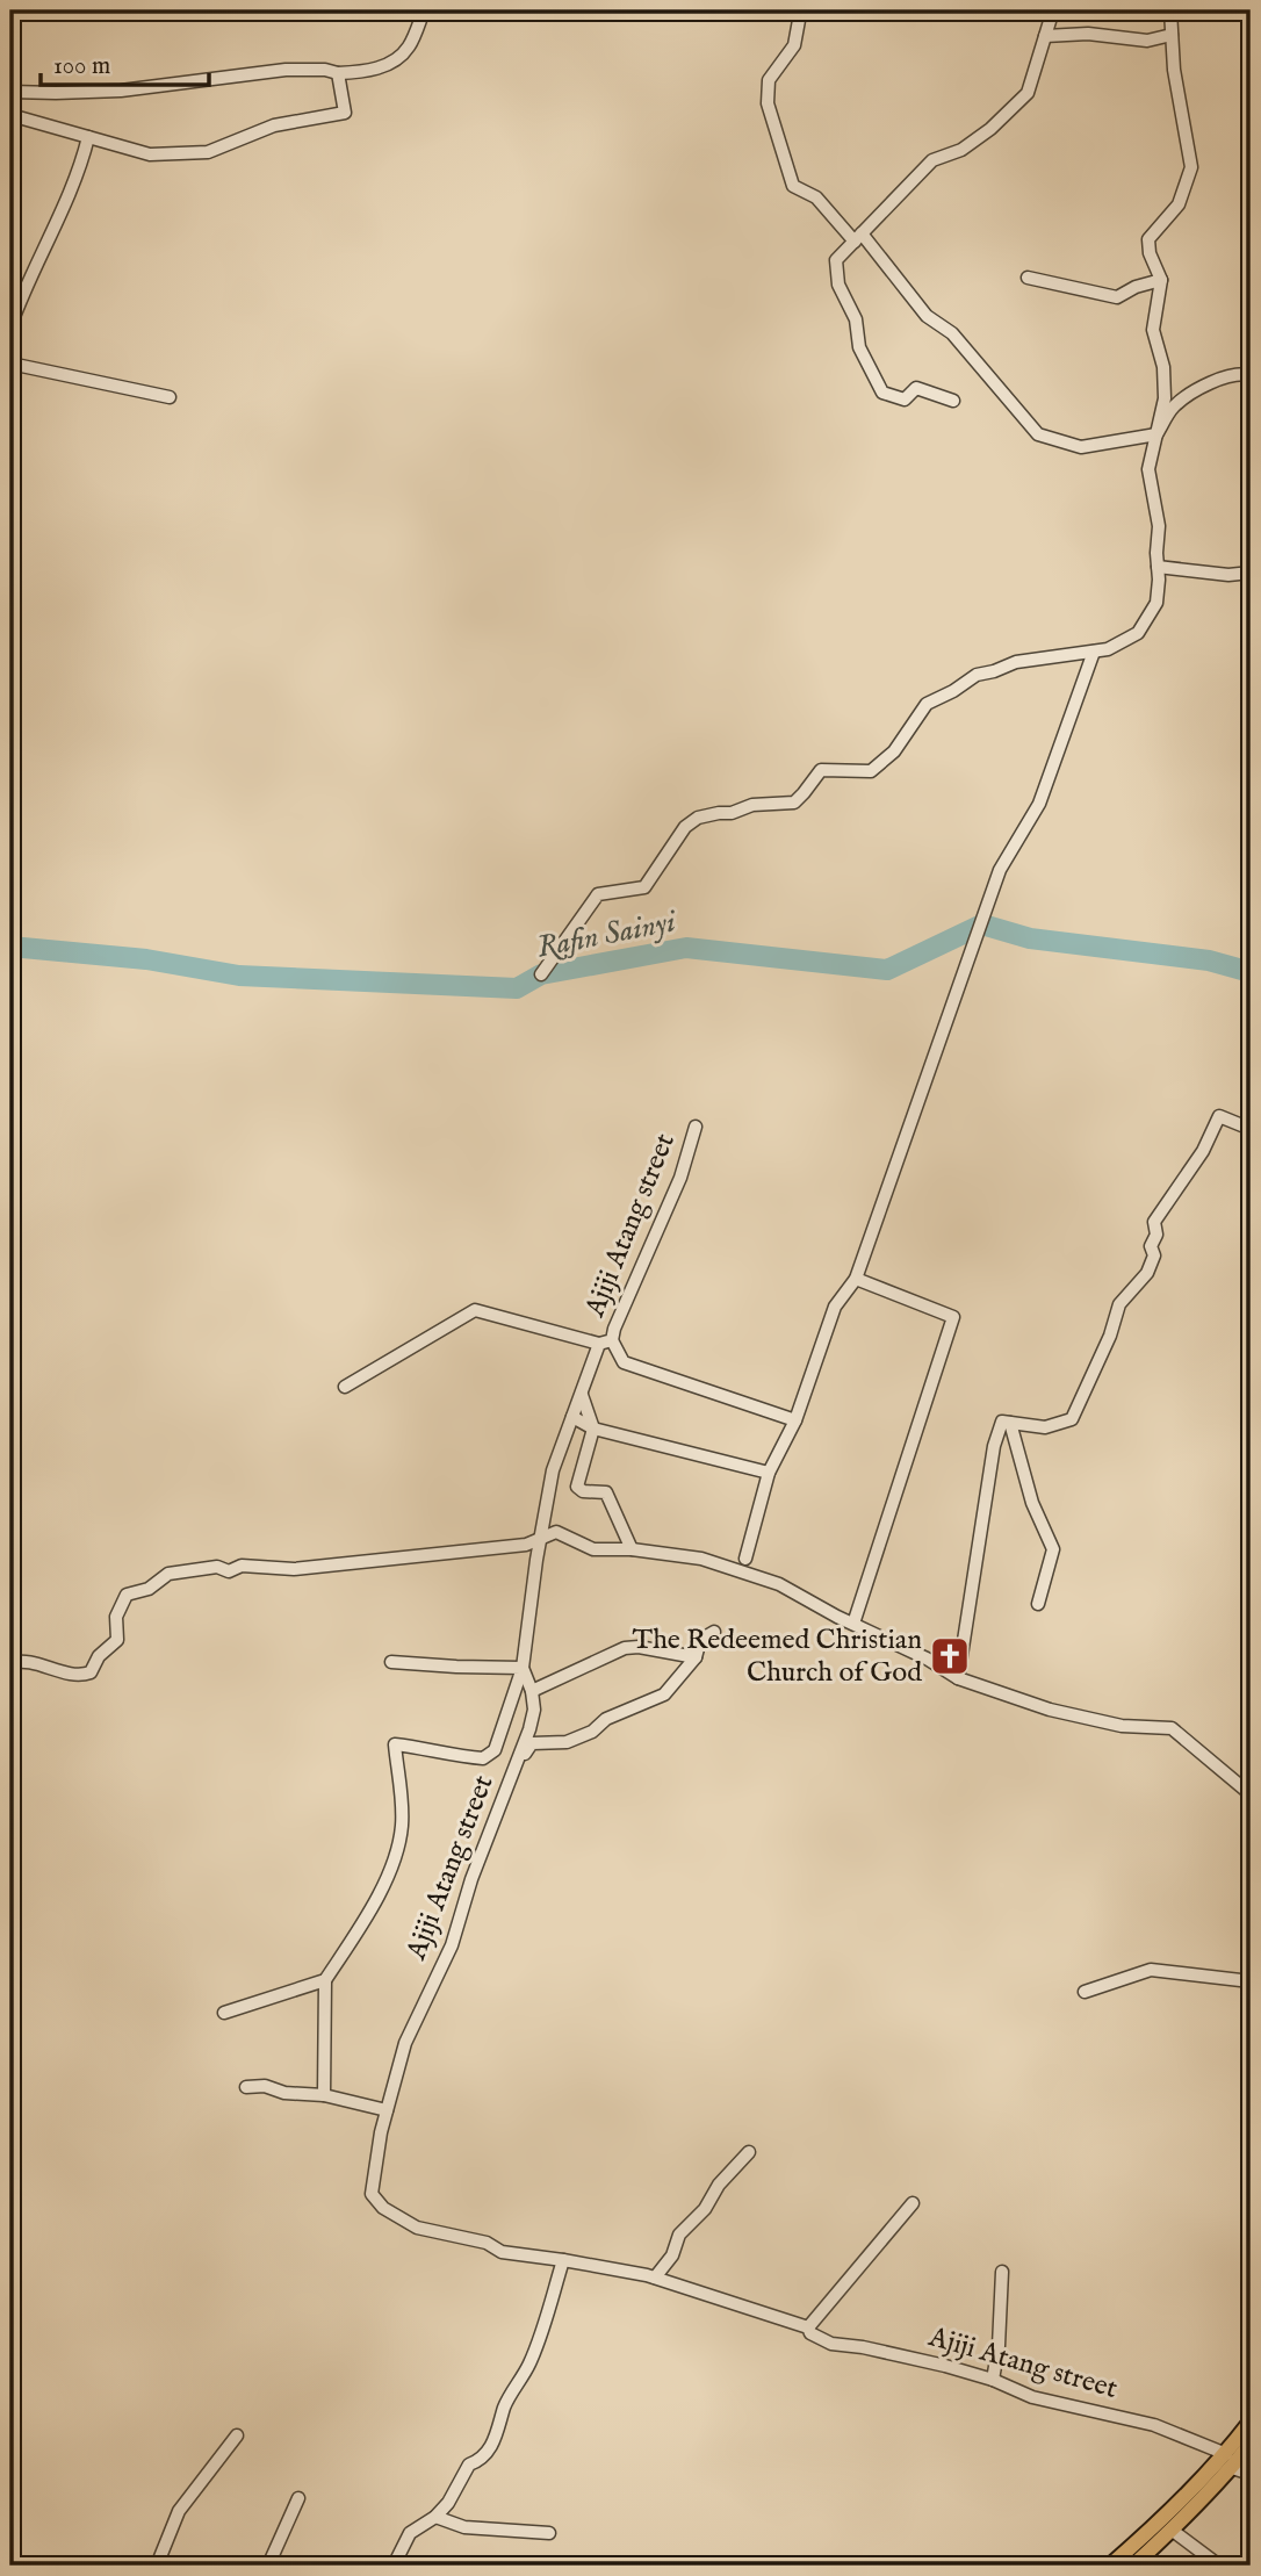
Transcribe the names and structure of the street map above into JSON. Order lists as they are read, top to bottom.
{
  "streets": {
    "street": ["Ajiji Atang street"]
  },
  "water": ["Rafin Sainyi"],
  "places": {
    "church": ["The Redeemed Christian Church of God"]
  },
  "scale_bar": "100 m"
}
